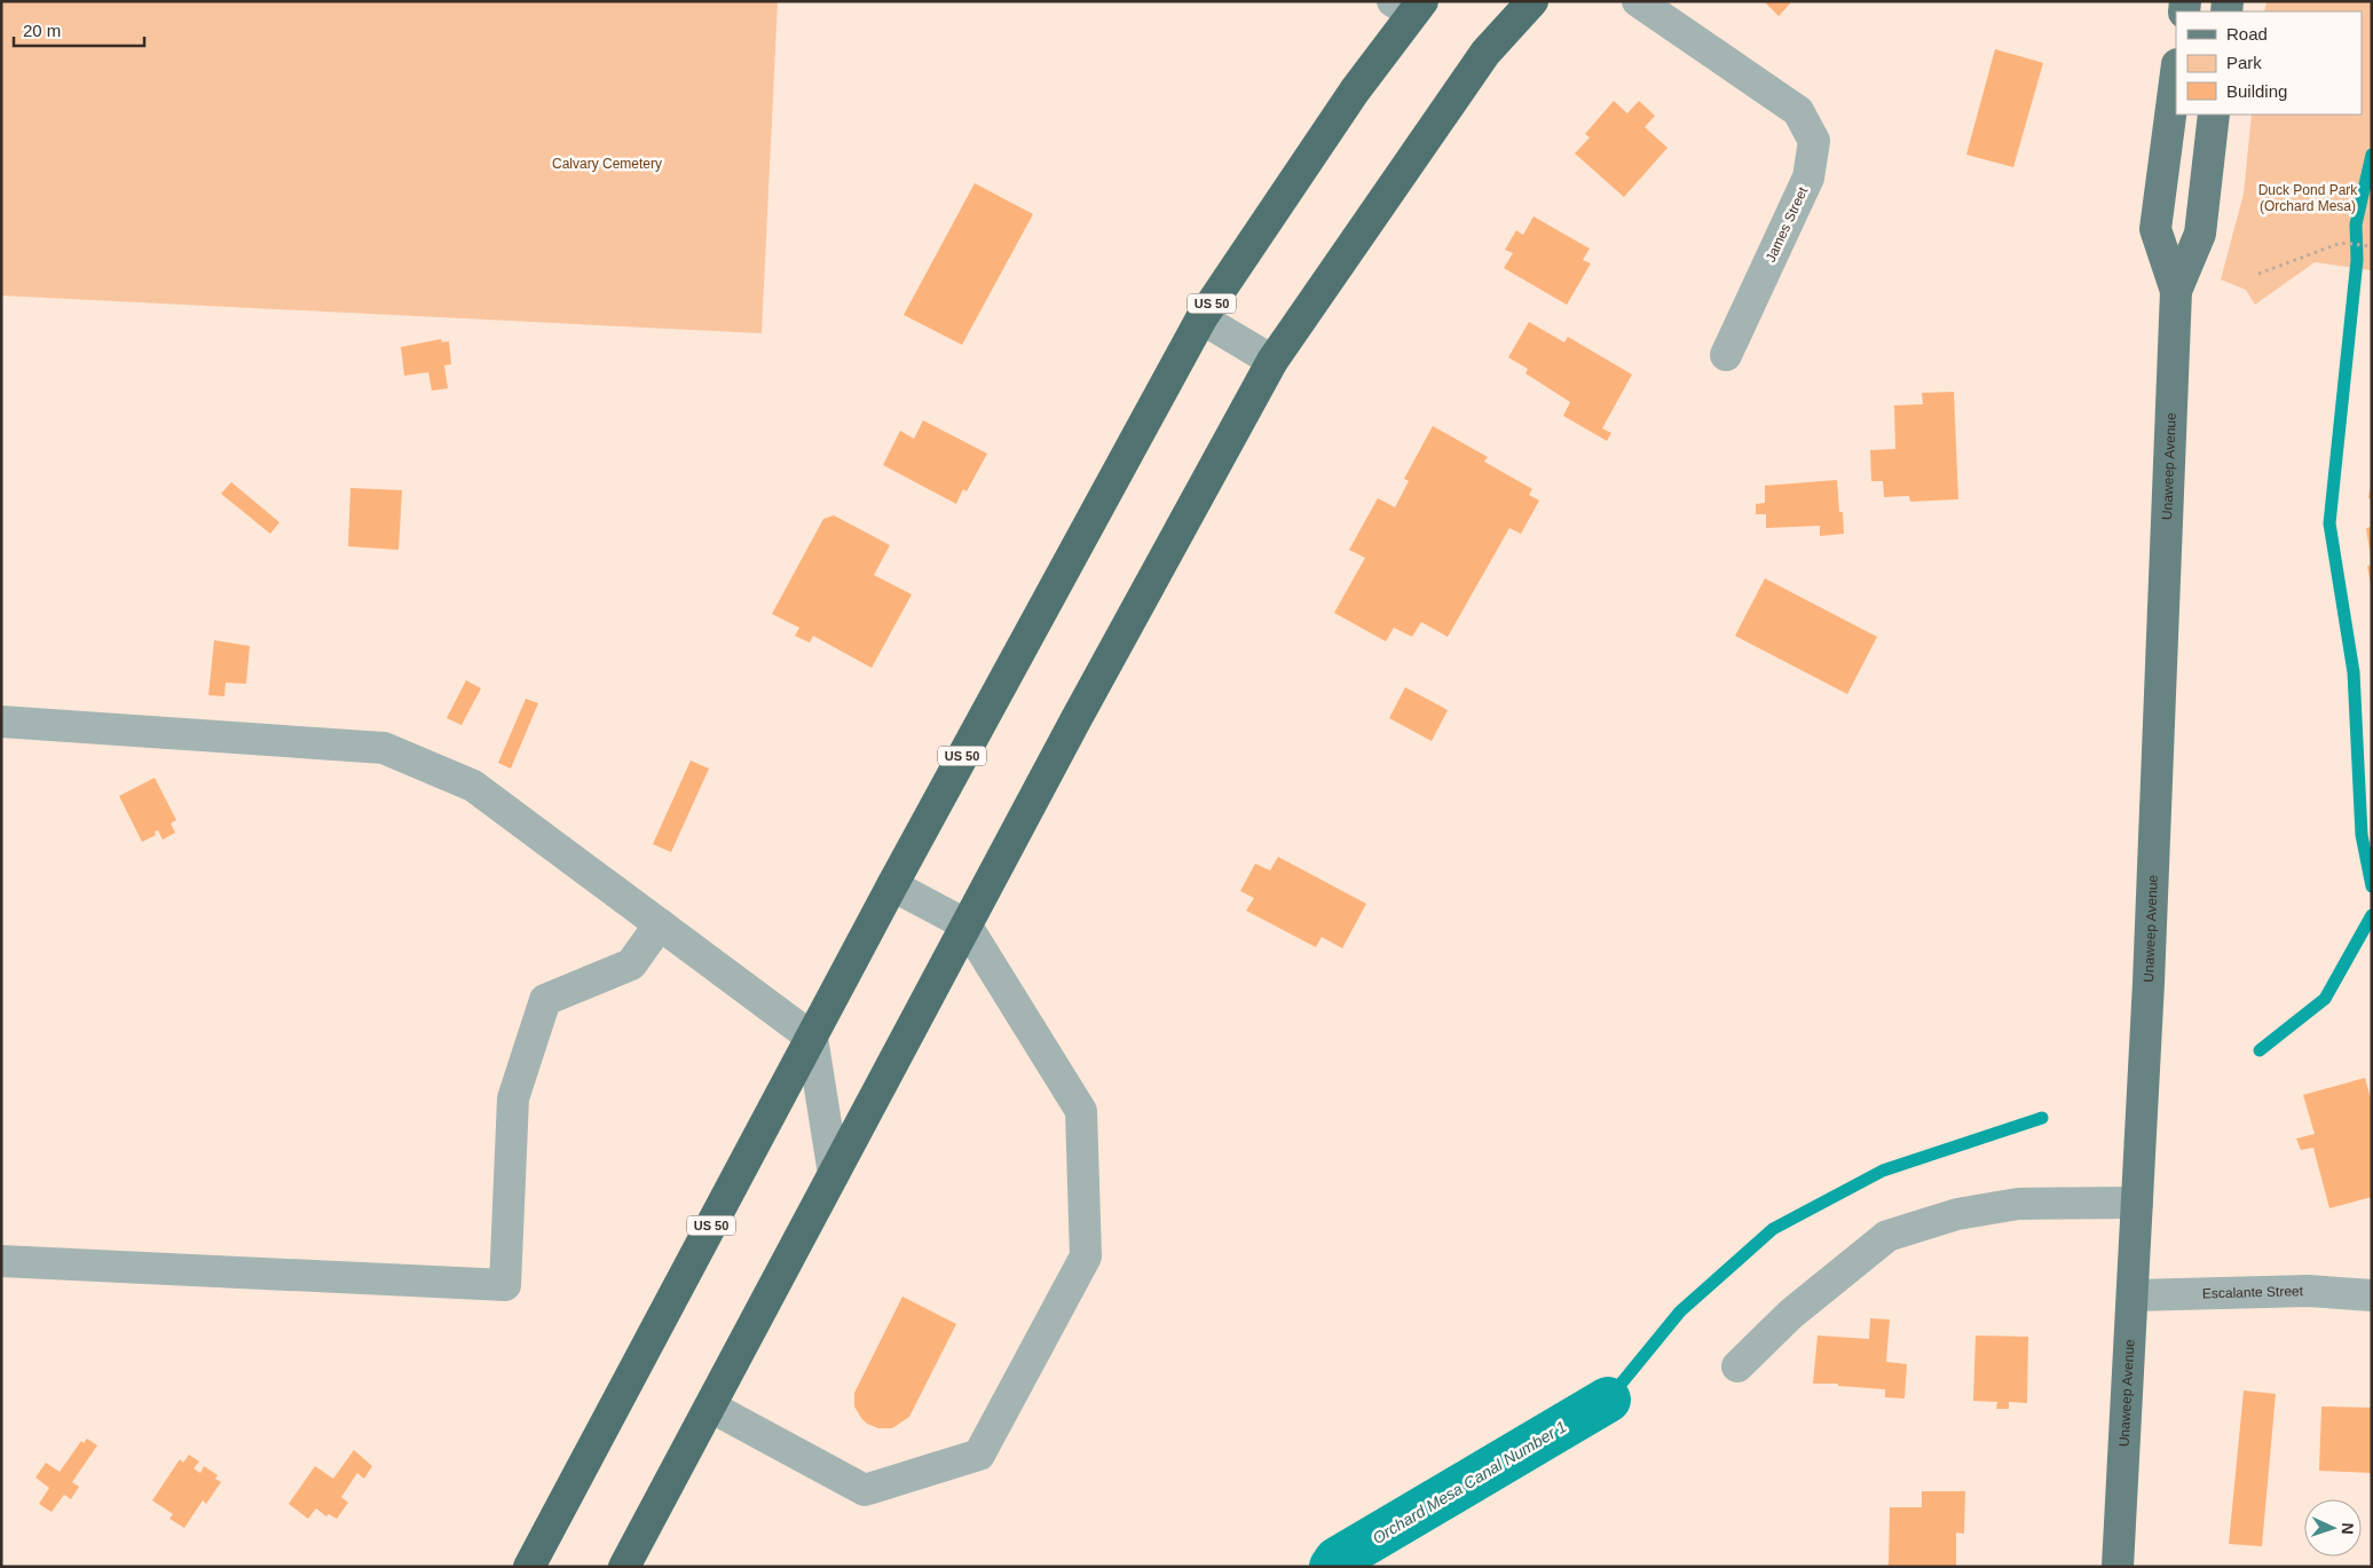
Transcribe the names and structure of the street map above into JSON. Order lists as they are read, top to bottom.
{
  "streets": {
    "highway": ["US 50"],
    "main road": ["Unaweep Avenue"],
    "street": ["James Street", "Escalante Street"]
  },
  "crossings": [
    ["Unaweep Avenue", "Escalante Street"]
  ],
  "water": ["Orchard Mesa Canal Number 1"],
  "parks": ["Calvary Cemetery", "Duck Pond Park (Orchard Mesa)"],
  "legend": ["Road", "Park", "Building"],
  "scale_bar": "20 m",
  "north": "right"
}
